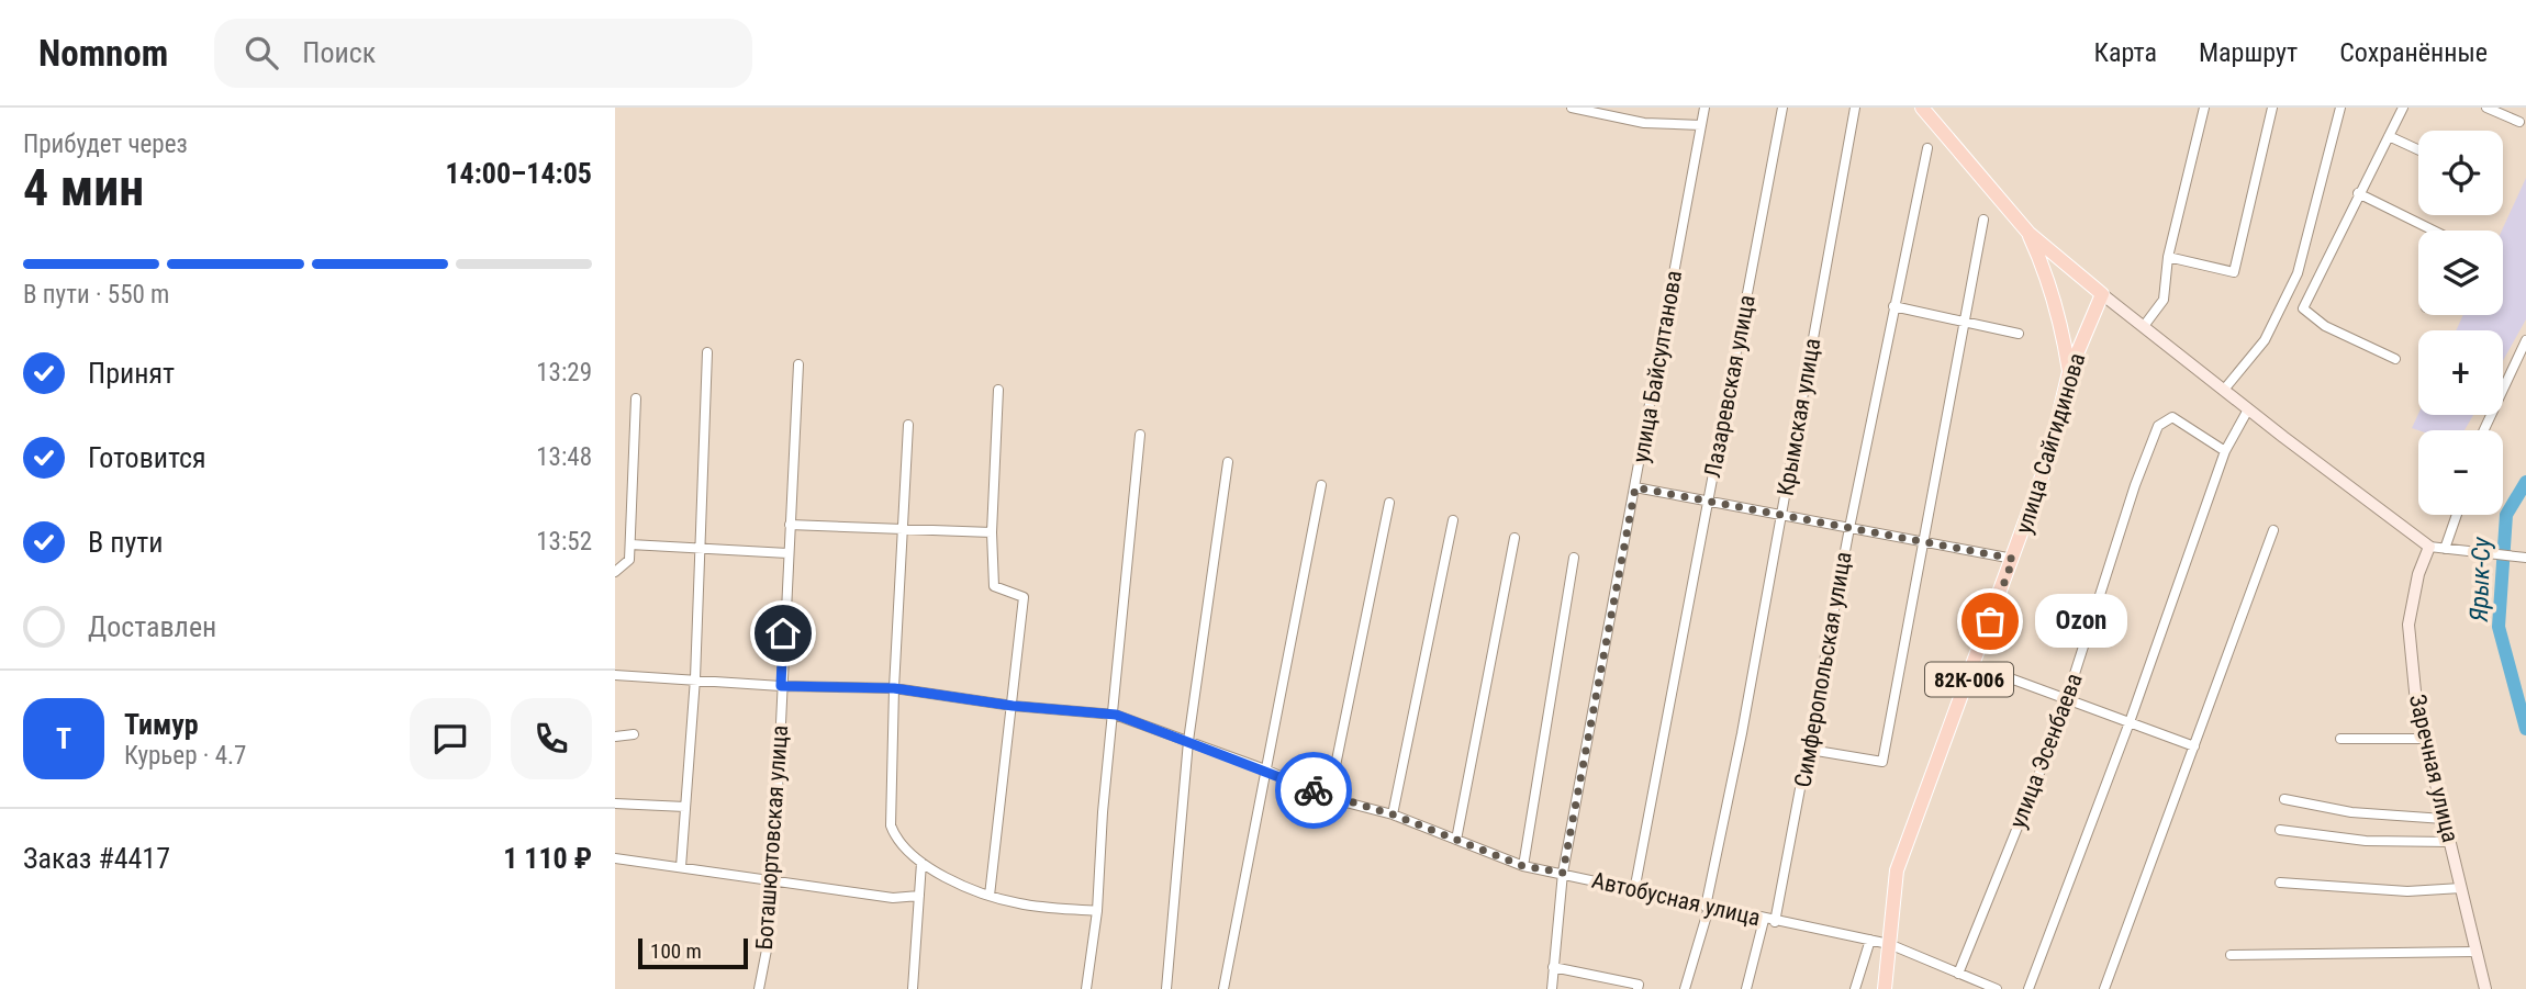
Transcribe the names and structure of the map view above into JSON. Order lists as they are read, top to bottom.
{
  "streets": {
    "main road": ["улица Сайгидинова", "82К-006", "Заречная улица"],
    "street": [
      "улица Байсултанова",
      "Лазаревская улица",
      "Крымская улица",
      "Симферопольская улица",
      "улица Эсенбаева",
      "Боташюртовская улица",
      "Автобусная улица"
    ]
  },
  "crossings": [
    ["улица Байсултанова", "Автобусная улица"],
    ["Лазаревская улица", "Автобусная улица"],
    ["Крымская улица", "Автобусная улица"],
    ["улица Сайгидинова", "82К-006"],
    ["улица Сайгидинова", "Автобусная улица"],
    ["Симферопольская улица", "Автобусная улица"],
    ["улица Эсенбаева", "Автобусная улица"],
    ["Боташюртовская улица", "Автобусная улица"]
  ],
  "water": ["Ярык-Су"],
  "places": ["Ozon"],
  "scale_bar": "100 m",
  "page": {
    "header": "Nomnom",
    "search": "Поиск",
    "nav": ["Карта", "Маршрут", "Сохранённые"],
    "heading": ["4 мин", "Прибудет через", "14:00–14:05"],
    "panel": [
      "Тимур",
      "Курьер · 4.7",
      "Заказ #4417",
      "1 110 ₽"
    ],
    "map_buttons": ["+", "−"],
    "bar": "В пути · 550 m",
    "list": [
      ["Принят", "13:29"],
      ["Готовится", "13:48"],
      ["В пути", "13:52"],
      "Доставлен"
    ],
    "bubble": "Ozon",
    "round": "Т",
    "scale": "100 m"
  }
}
